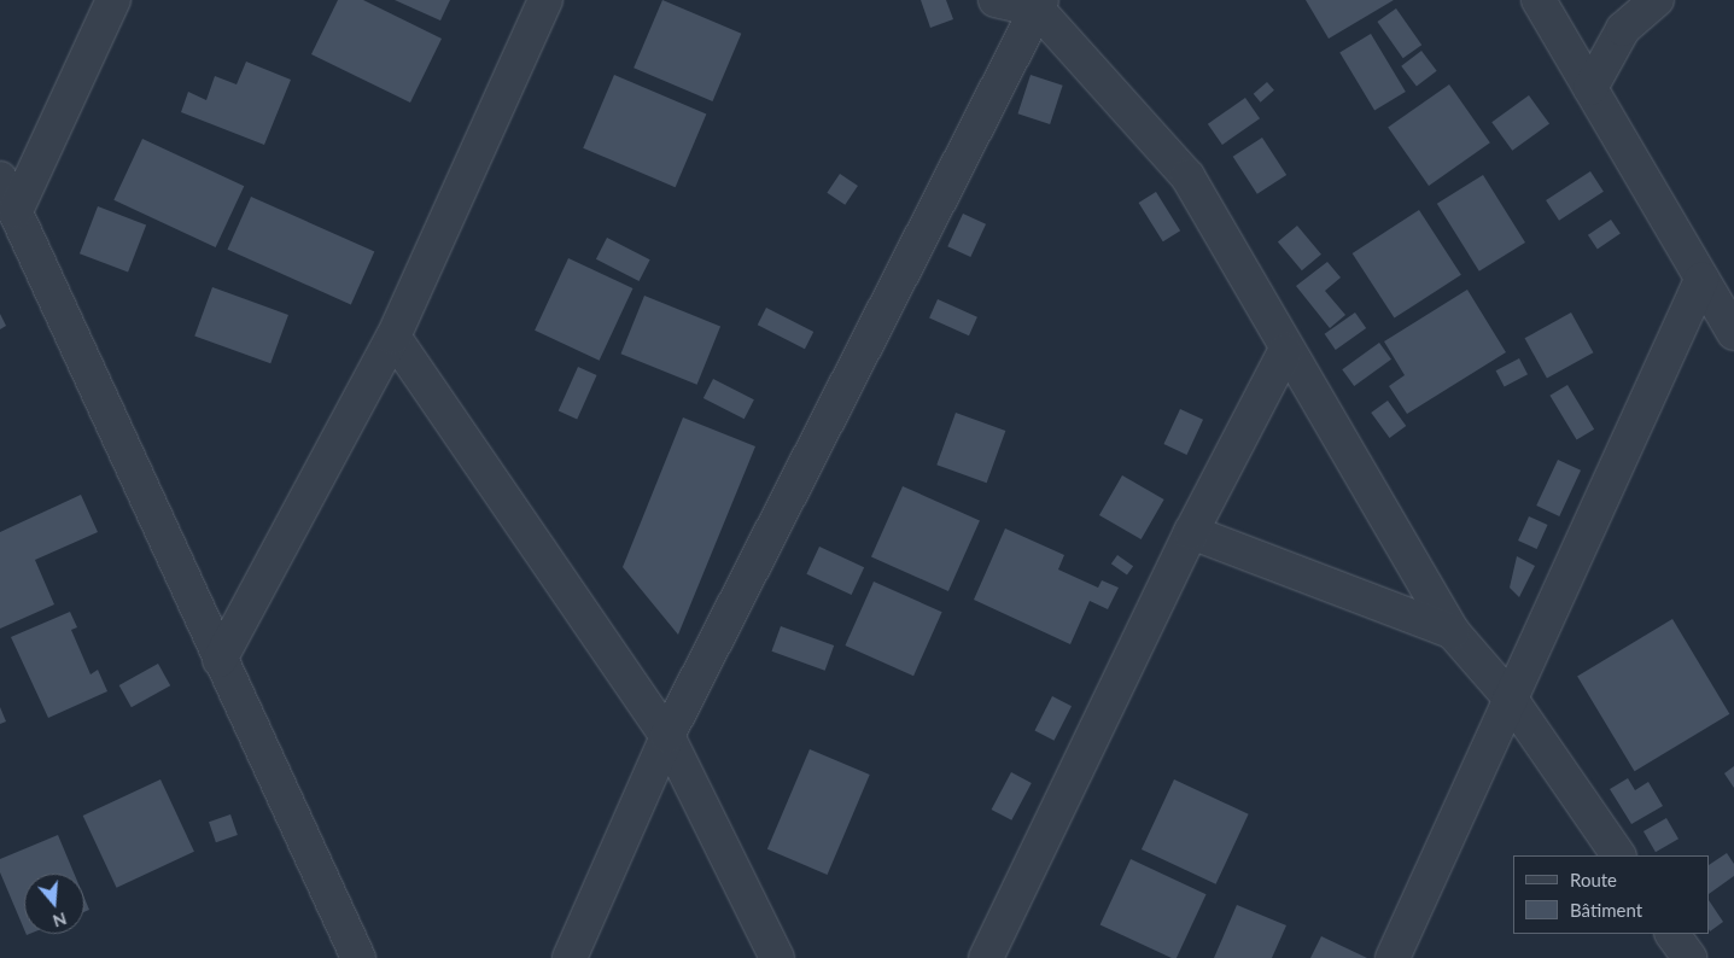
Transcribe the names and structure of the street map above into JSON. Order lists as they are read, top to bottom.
{
  "legend": ["Route", "Bâtiment"],
  "north": "bottom"
}
